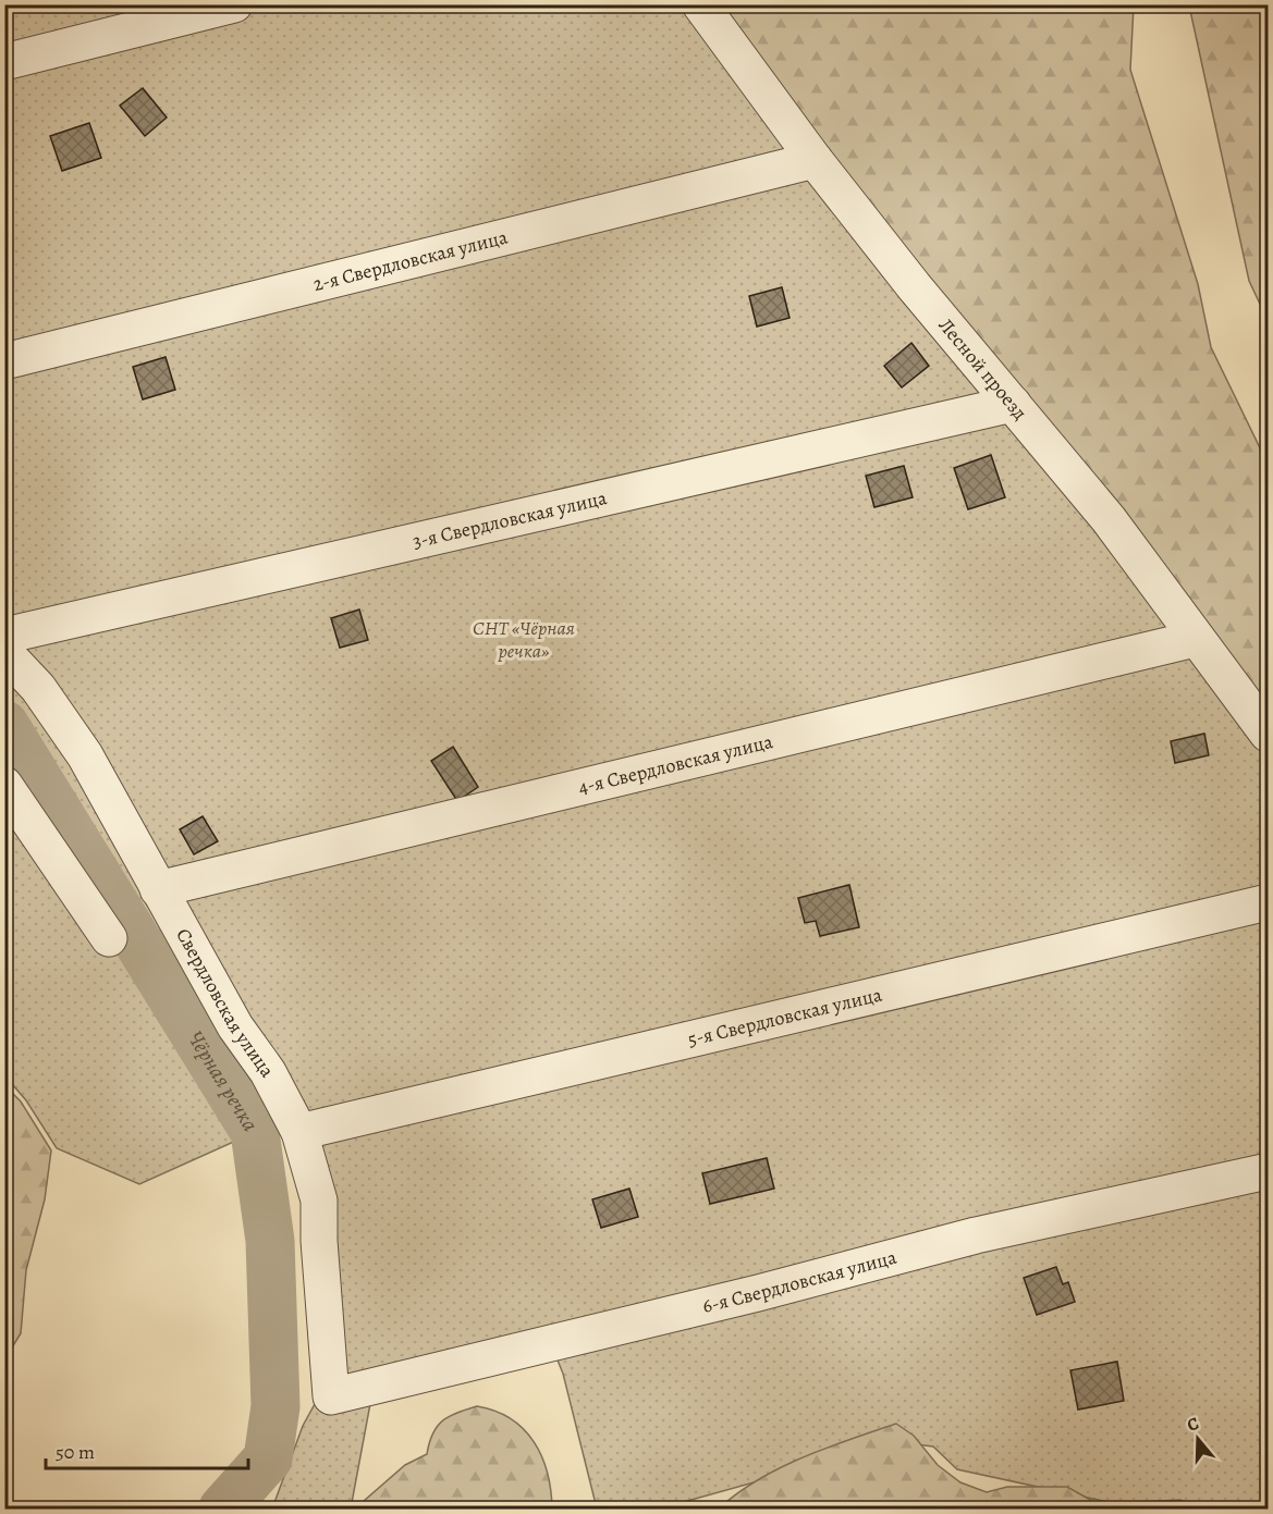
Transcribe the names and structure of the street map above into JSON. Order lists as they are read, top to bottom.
{
  "streets": {
    "street": [
      "2-я Свердловская улица",
      "Лесной проезд",
      "3-я Свердловская улица",
      "4-я Свердловская улица",
      "Свердловская улица",
      "5-я Свердловская улица",
      "6-я Свердловская улица"
    ]
  },
  "crossings": [
    ["2-я Свердловская улица", "Лесной проезд"],
    ["Лесной проезд", "3-я Свердловская улица"],
    ["Лесной проезд", "4-я Свердловская улица"],
    ["4-я Свердловская улица", "Свердловская улица"],
    ["Свердловская улица", "5-я Свердловская улица"],
    ["Свердловская улица", "6-я Свердловская улица"]
  ],
  "water": ["Чёрная речка"],
  "parks": ["СНТ «Чёрная речка»"],
  "scale_bar": "50 m",
  "north": "top"
}
